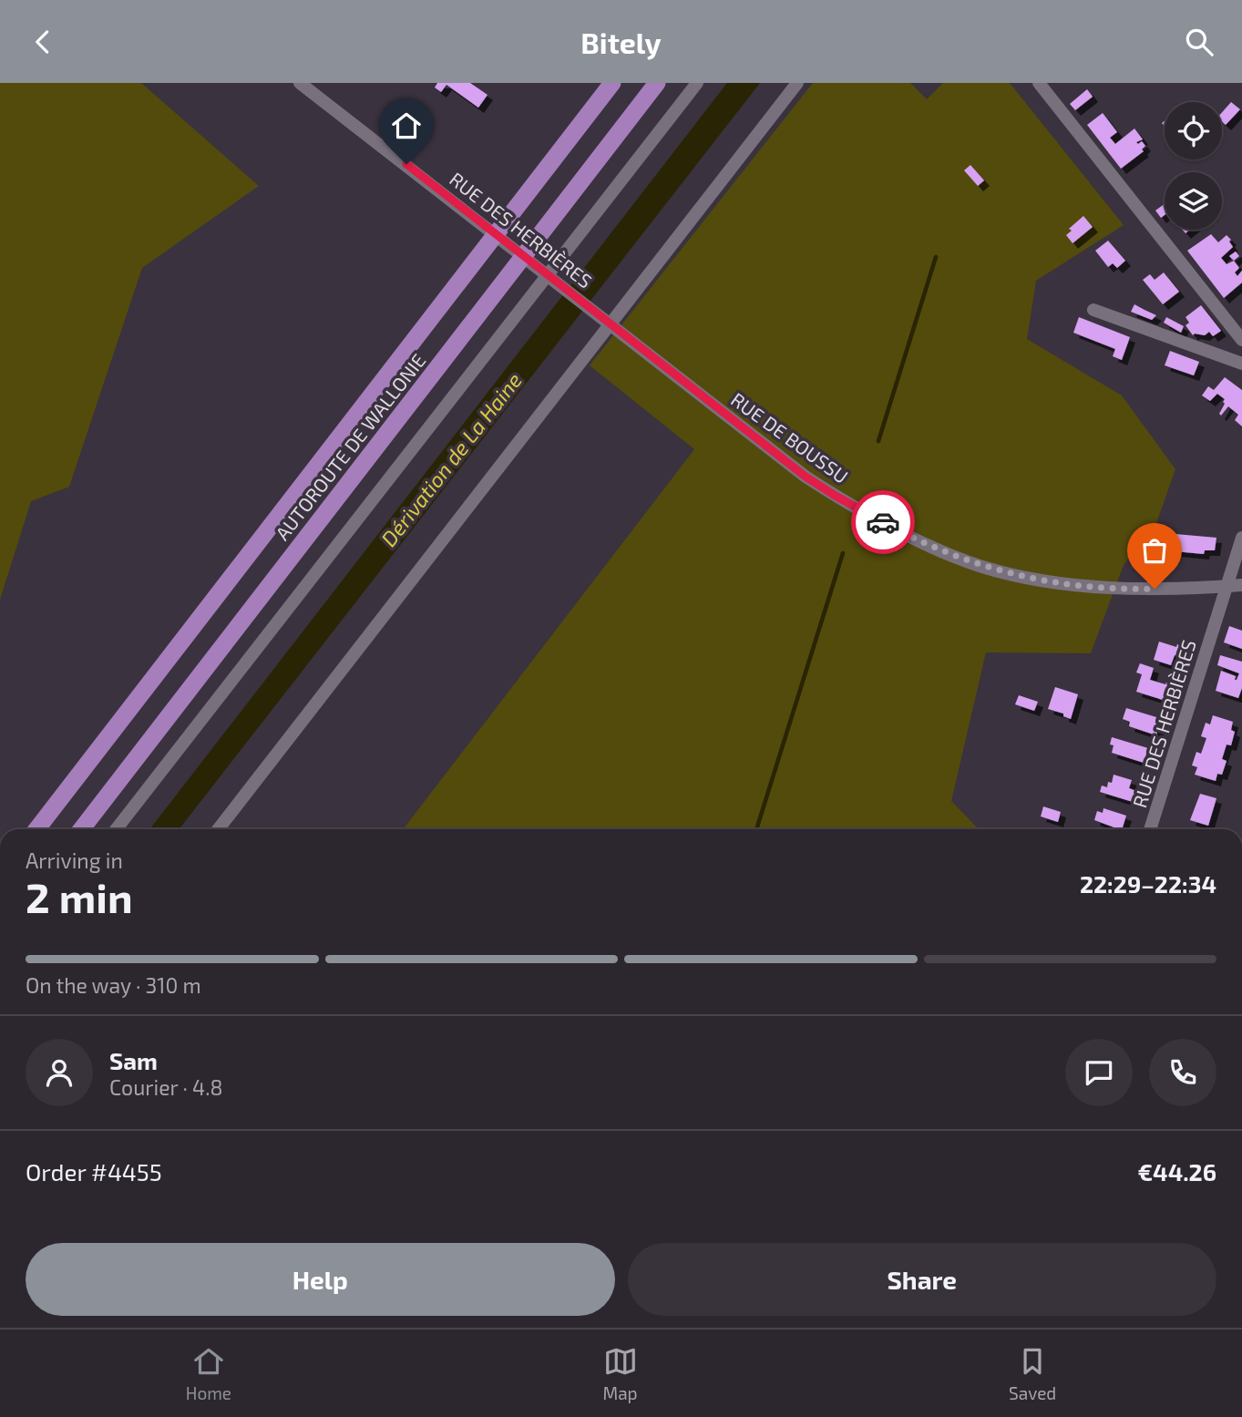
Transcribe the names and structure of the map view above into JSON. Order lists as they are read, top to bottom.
{
  "streets": {
    "highway": ["AUTOROUTE DE WALLONIE"],
    "street": ["RUE DES HERBIÈRES", "RUE DE BOUSSU"]
  },
  "crossings": [
    ["RUE DES HERBIÈRES", "RUE DE BOUSSU"]
  ],
  "water": ["Dérivation de La Haine"],
  "page": {
    "header": "Bitely",
    "heading": ["2 min", "Arriving in", "22:29–22:34"],
    "panel": [
      "Sam",
      "Courier · 4.8",
      "Order #4455",
      "€44.26"
    ],
    "bar": "On the way · 310 m",
    "buttons": ["Help", "Share"],
    "tabs": ["Home", "Map", "Saved"]
  }
}
